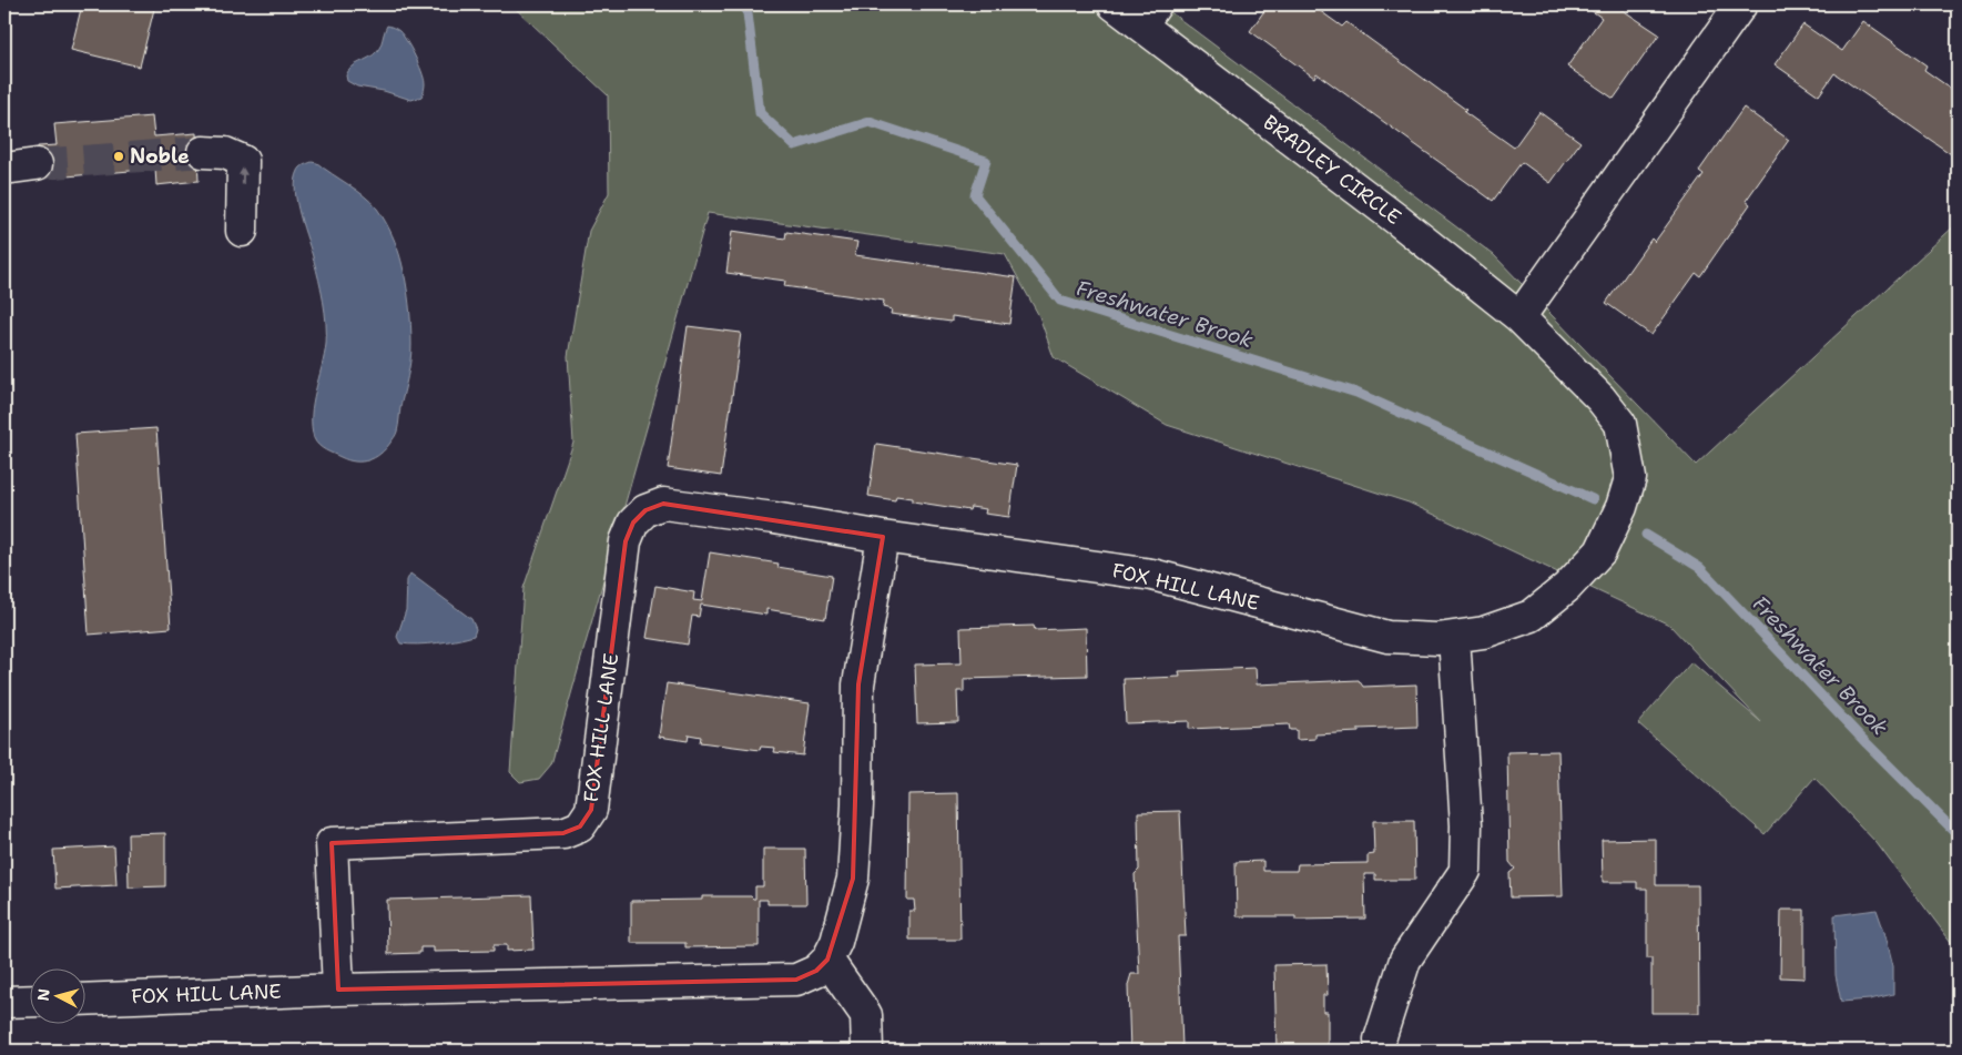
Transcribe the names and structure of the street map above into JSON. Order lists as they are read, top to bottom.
{
  "streets": {
    "street": ["BRADLEY CIRCLE", "FOX HILL LANE"]
  },
  "crossings": [
    ["BRADLEY CIRCLE", "FOX HILL LANE"]
  ],
  "water": ["Freshwater Brook"],
  "places": ["Noble"],
  "north": "left"
}
